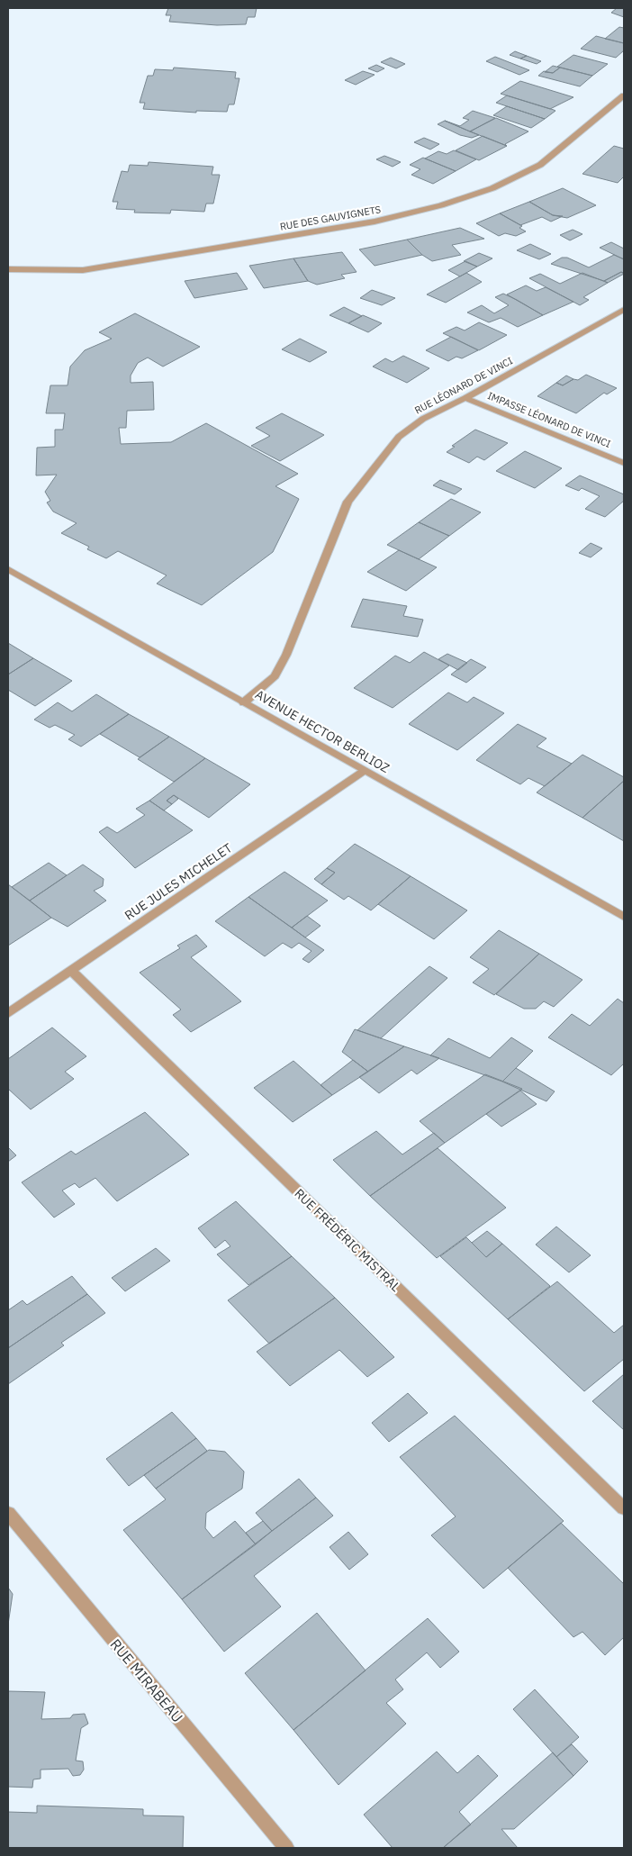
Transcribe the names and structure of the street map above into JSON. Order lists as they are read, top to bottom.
{
  "streets": {
    "street": [
      "RUE DES GAUVIGNETS",
      "RUE LÉONARD DE VINCI",
      "IMPASSE LÉONARD DE VINCI",
      "AVENUE HECTOR BERLIOZ",
      "RUE JULES MICHELET",
      "RUE FRÉDÉRIC MISTRAL",
      "RUE MIRABEAU"
    ]
  },
  "crossings": [
    ["RUE LÉONARD DE VINCI", "IMPASSE LÉONARD DE VINCI"],
    ["RUE LÉONARD DE VINCI", "AVENUE HECTOR BERLIOZ"],
    ["AVENUE HECTOR BERLIOZ", "RUE JULES MICHELET"],
    ["RUE JULES MICHELET", "RUE FRÉDÉRIC MISTRAL"]
  ]
}
